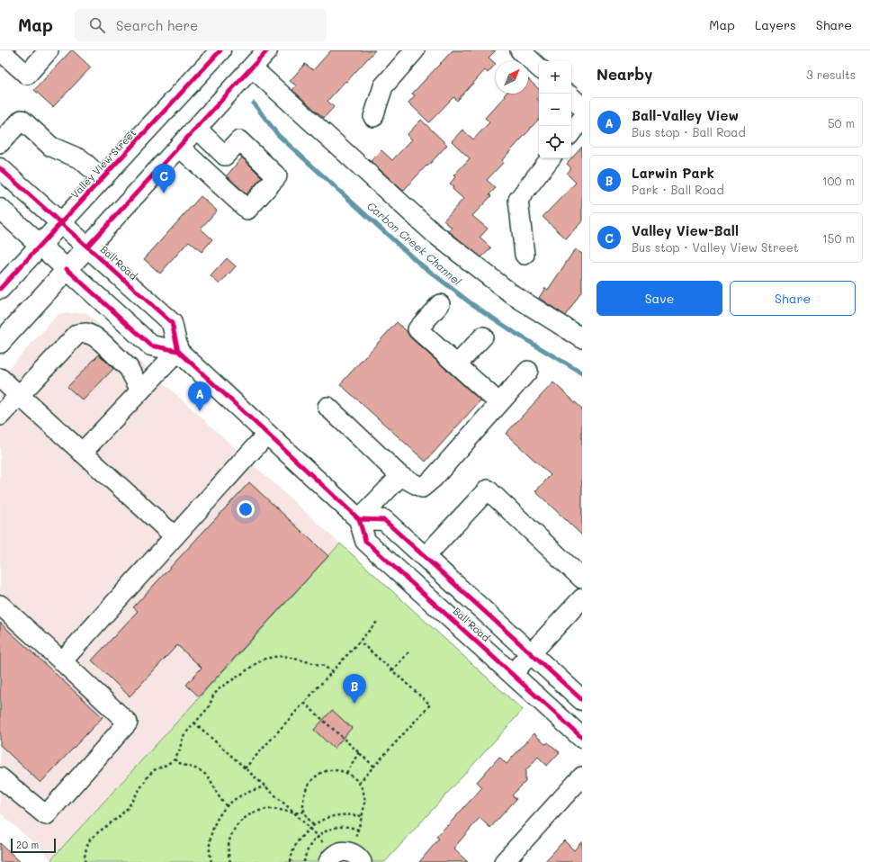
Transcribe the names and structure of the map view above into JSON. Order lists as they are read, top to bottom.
{
  "streets": {
    "main road": ["Valley View Street", "Ball Road"]
  },
  "crossings": [
    ["Valley View Street", "Ball Road"]
  ],
  "water": ["Carbon Creek Channel"],
  "scale_bar": "20 m",
  "north": "top right",
  "page": {
    "header": "Map",
    "search": "Search here",
    "nav": ["Map", "Layers", "Share"],
    "heading": ["Nearby", "3 results"],
    "map_buttons": ["+", "−"],
    "list": [
      {
        "mark": "A",
        "name": "Ball-Valley View",
        "note": "Bus stop · Ball Road",
        "value": "50 m"
      },
      {
        "mark": "B",
        "name": "Larwin Park",
        "note": "Park · Ball Road",
        "value": "100 m"
      },
      {
        "mark": "C",
        "name": "Valley View-Ball",
        "note": "Bus stop · Valley View Street",
        "value": "150 m"
      }
    ],
    "pins": ["C", "A", "B"],
    "buttons": ["Save", "Share"],
    "scale": "20 m"
  }
}
